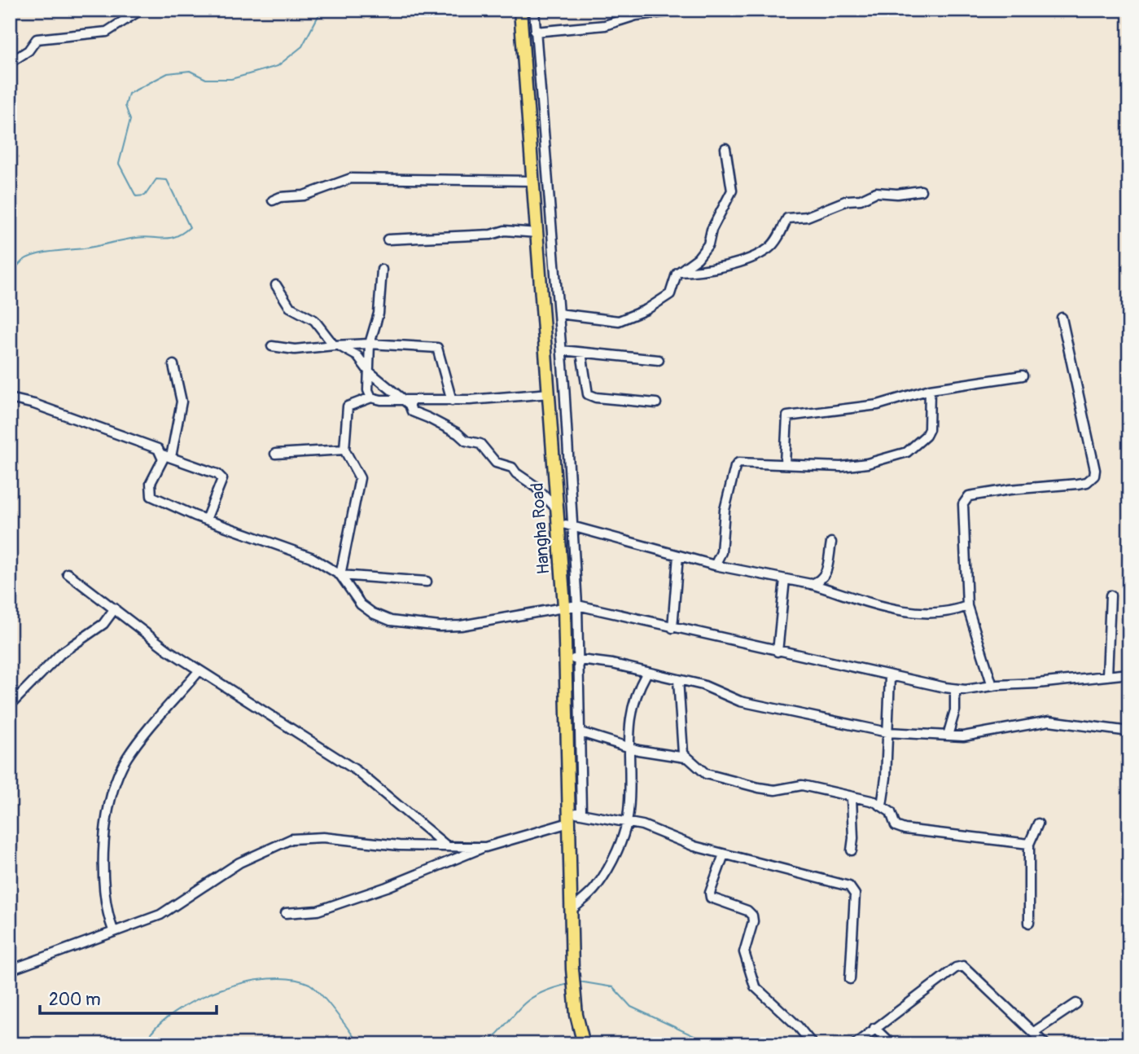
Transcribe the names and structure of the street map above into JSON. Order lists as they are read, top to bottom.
{
  "streets": {
    "highway": ["Hangha Road"]
  },
  "scale_bar": "200 m"
}
